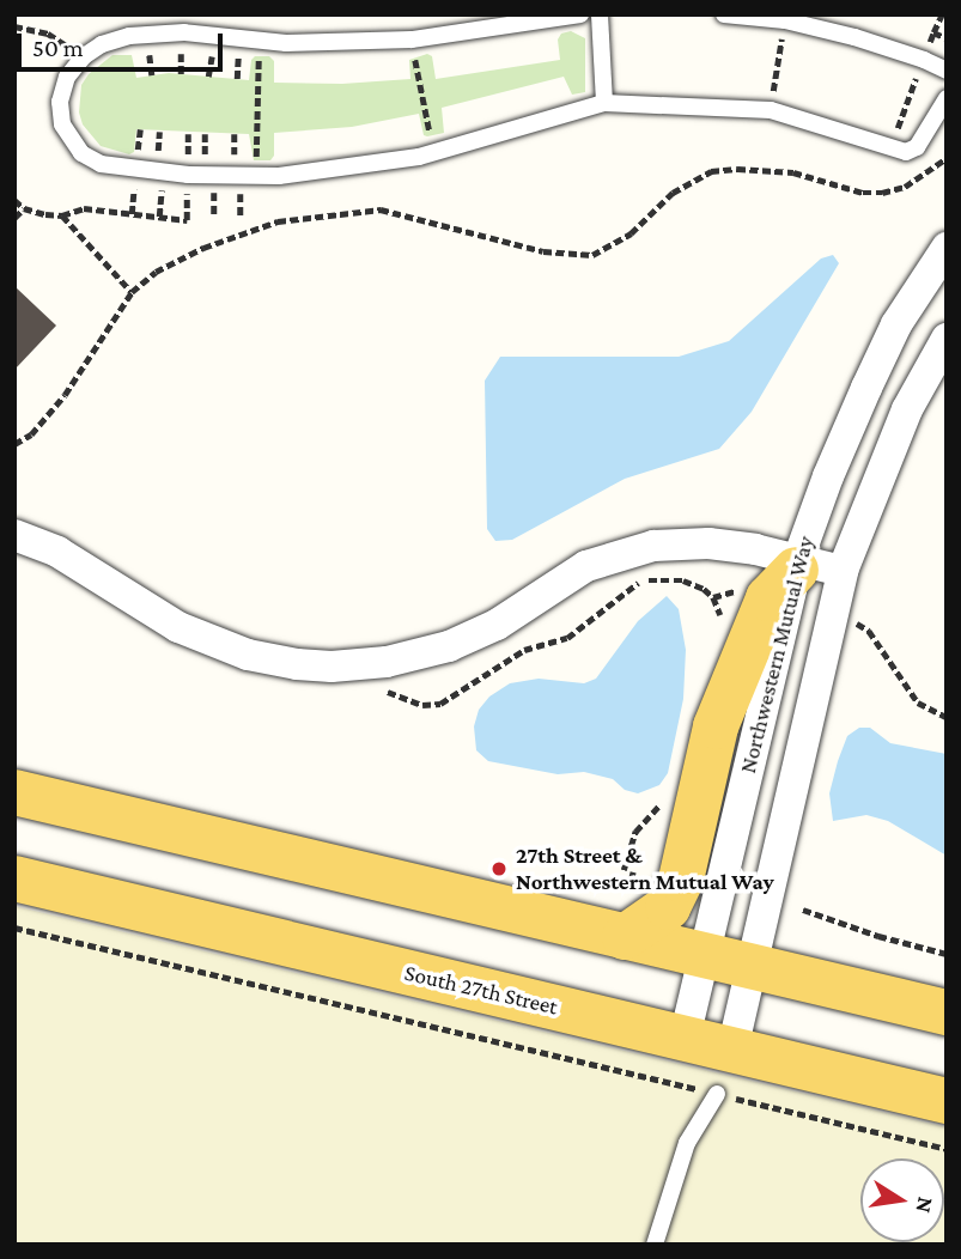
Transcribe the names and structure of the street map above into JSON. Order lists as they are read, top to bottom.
{
  "streets": {
    "main road": ["South 27th Street"],
    "street": ["Northwestern Mutual Way"]
  },
  "crossings": [
    ["Northwestern Mutual Way", "South 27th Street"]
  ],
  "places": ["27th Street & Northwestern Mutual Way"],
  "scale_bar": "50 m",
  "north": "right"
}
